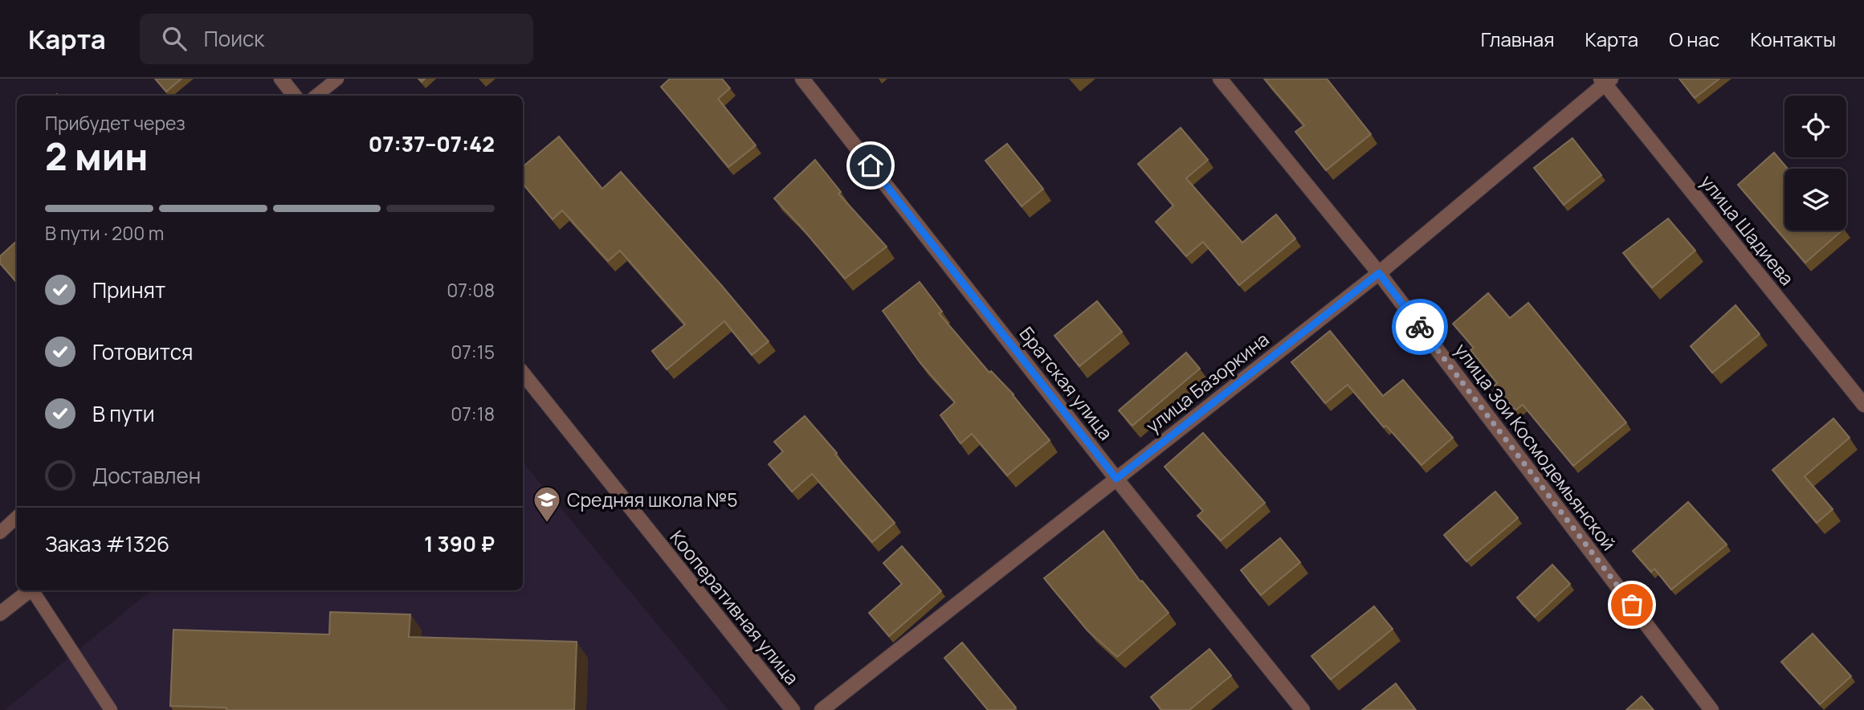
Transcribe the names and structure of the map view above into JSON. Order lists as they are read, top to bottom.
{
  "streets": {
    "street": [
      "улица Шадиева",
      "улица Базоркина",
      "Братская улица",
      "улица Зои Космодемьянской",
      "Кооперативная улица"
    ]
  },
  "crossings": [
    ["улица Шадиева", "улица Базоркина"],
    ["улица Базоркина", "Братская улица"],
    ["улица Базоркина", "улица Зои Космодемьянской"]
  ],
  "places": {
    "school or university": ["Средняя школа №5"]
  },
  "page": {
    "header": "Карта",
    "search": "Поиск",
    "nav": [
      "Главная",
      "Карта",
      "О нас",
      "Контакты"
    ],
    "heading": ["2 мин", "Прибудет через", "07:37–07:42"],
    "panel": ["Заказ #1326", "1 390 ₽"],
    "bar": "В пути · 200 m",
    "list": [
      ["Принят", "07:08"],
      ["Готовится", "07:15"],
      ["В пути", "07:18"],
      "Доставлен"
    ]
  }
}
